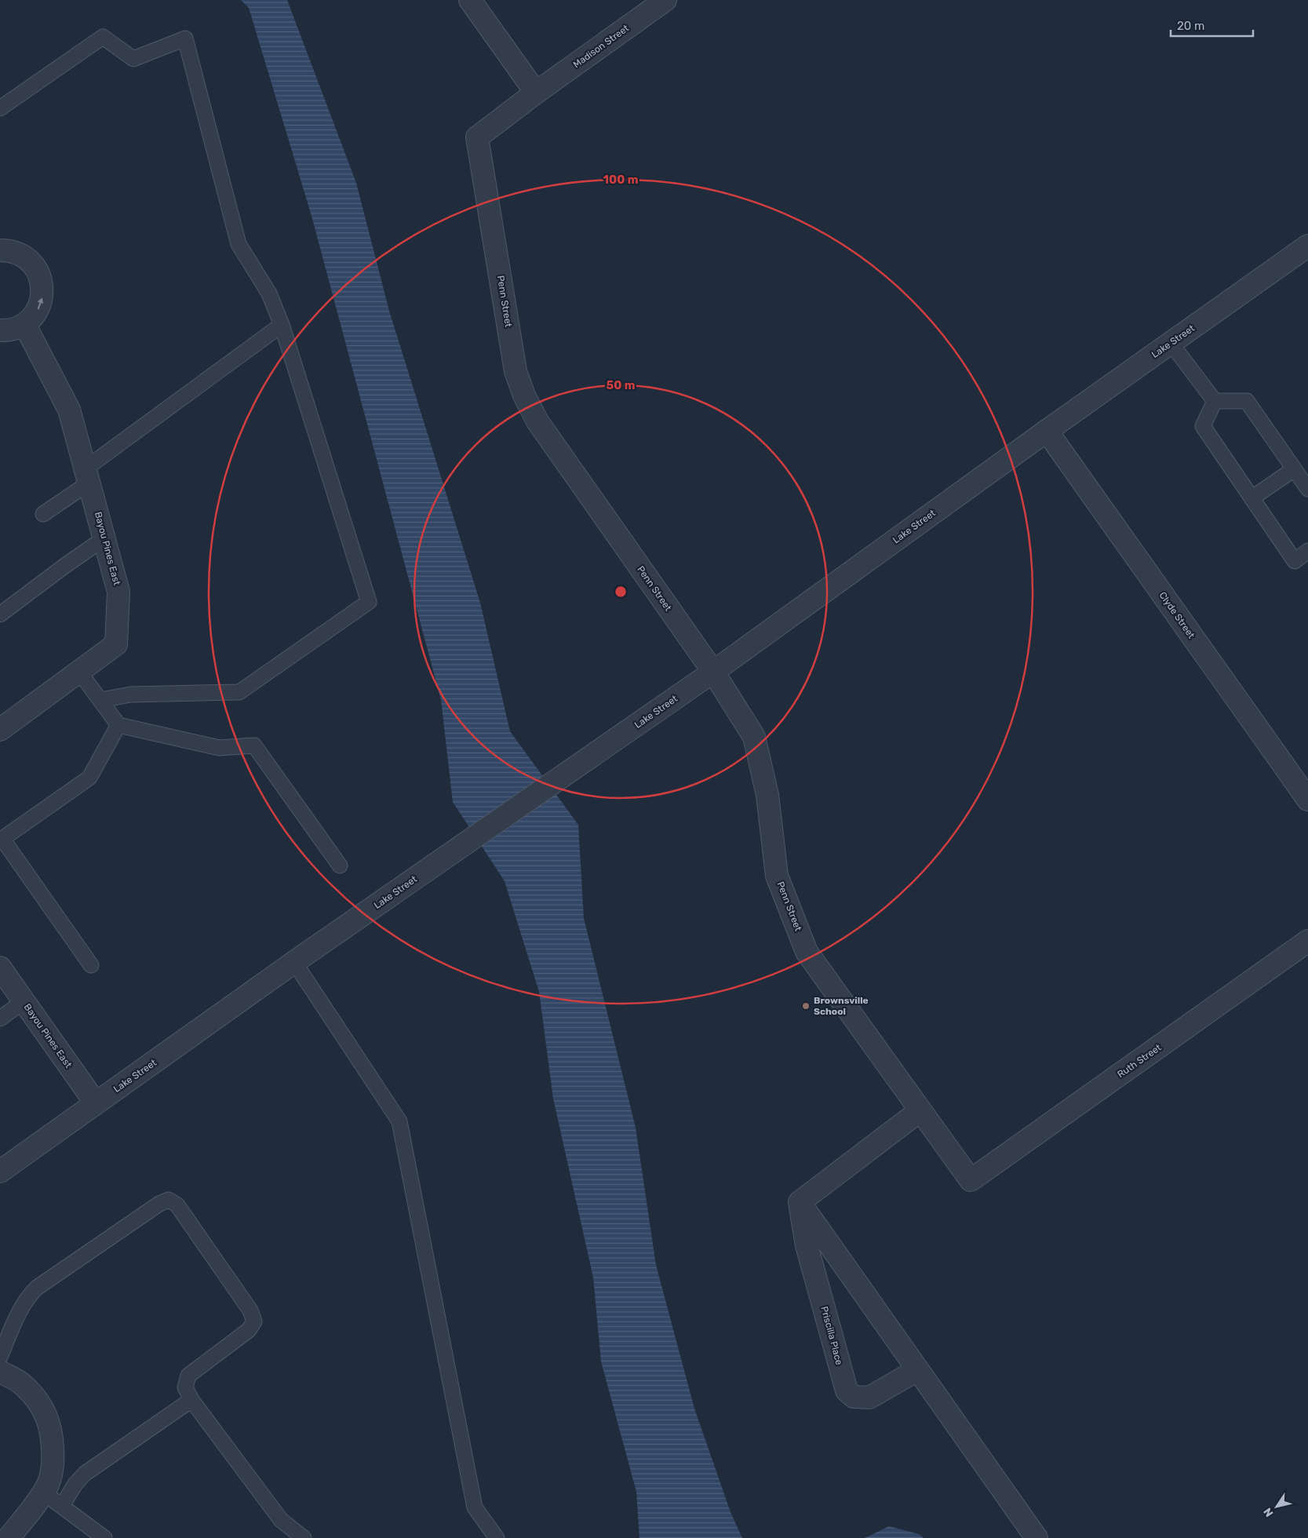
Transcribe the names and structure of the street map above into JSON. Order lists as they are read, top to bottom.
{
  "streets": {
    "street": [
      "Madison Street",
      "Penn Street",
      "Lake Street",
      "Bayou Pines East",
      "Clyde Street",
      "Ruth Street",
      "Priscilla Place"
    ]
  },
  "crossings": [
    ["Madison Street", "Penn Street"],
    ["Penn Street", "Lake Street"],
    ["Penn Street", "Ruth Street"],
    ["Lake Street", "Bayou Pines East"],
    ["Lake Street", "Clyde Street"]
  ],
  "places": ["Brownsville School"],
  "scale_bar": "20 m",
  "north": "bottom left",
  "rings": ["100 m", "50 m"]
}
